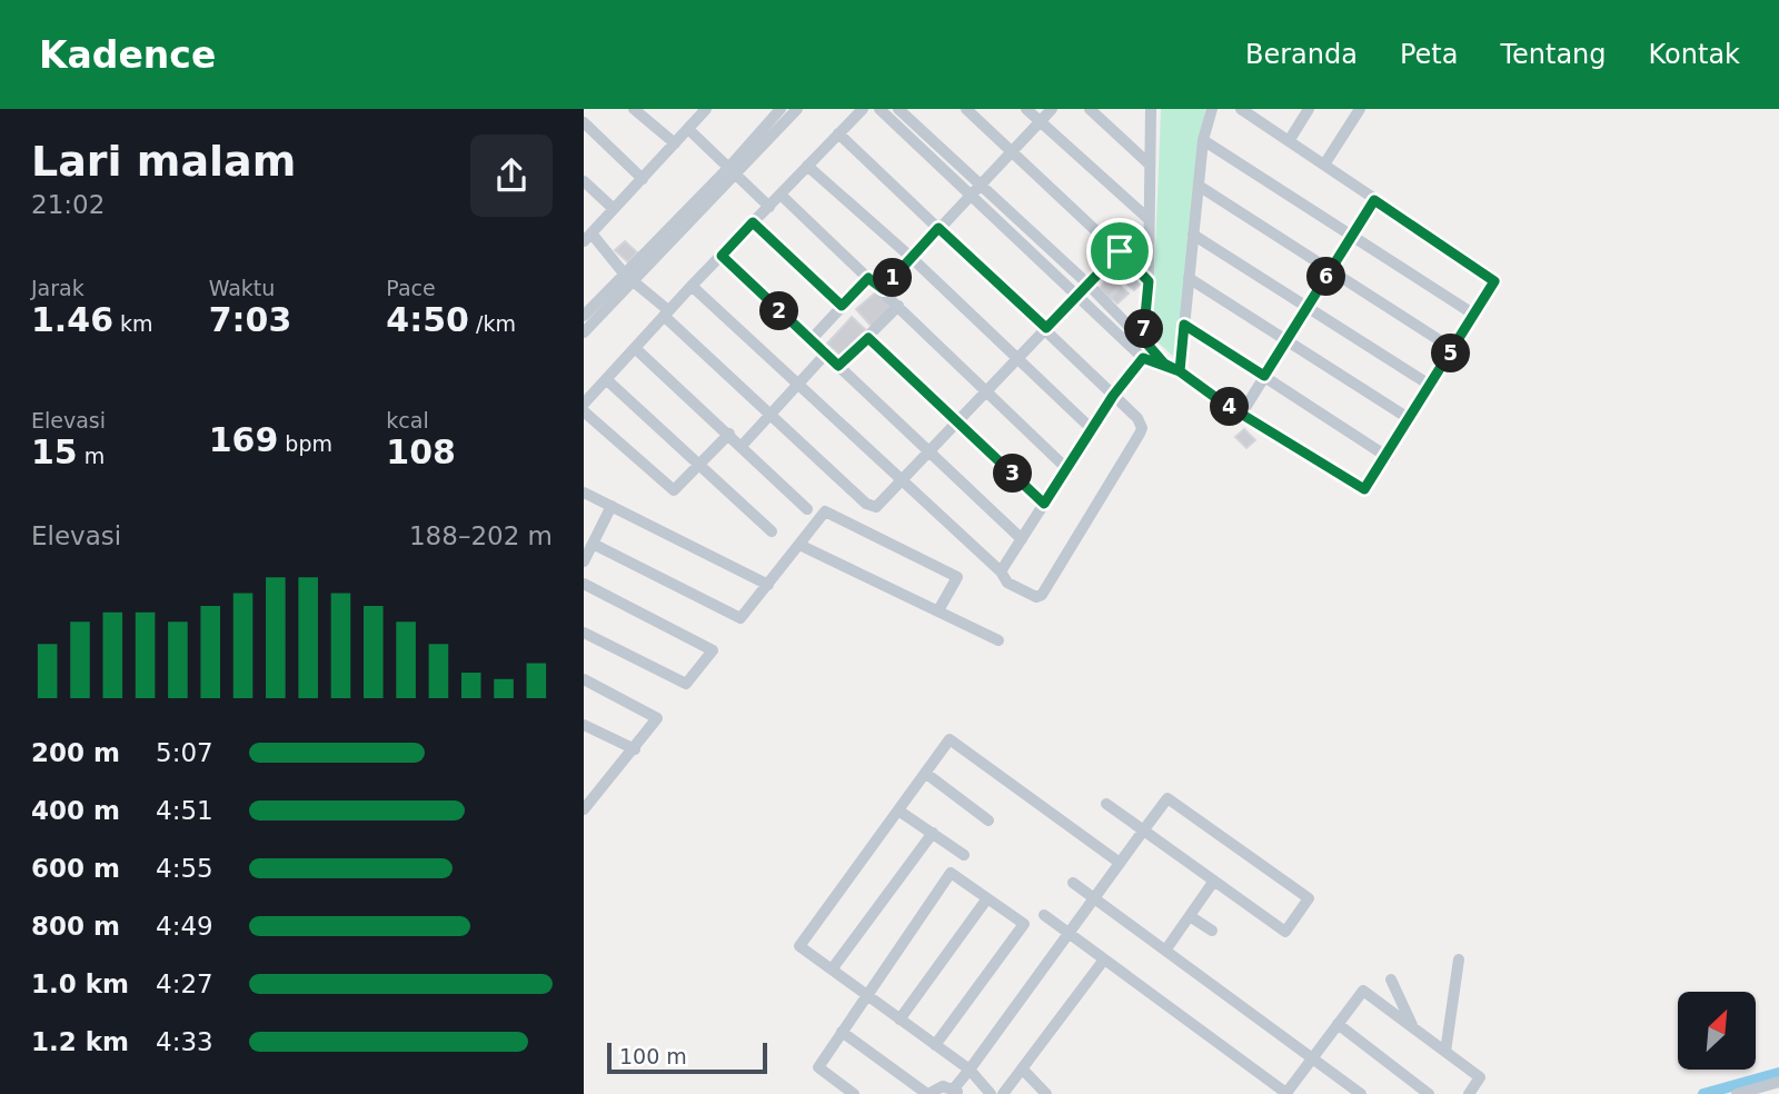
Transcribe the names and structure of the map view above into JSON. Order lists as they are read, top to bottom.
{
  "scale_bar": "100 m",
  "north": "top right",
  "page": {
    "header": "Kadence",
    "nav": [
      "Beranda",
      "Peta",
      "Tentang",
      "Kontak"
    ],
    "heading": ["Lari malam", "21:02"],
    "stats": [
      ["Jarak", "1.46 km"],
      ["Waktu", "7:03"],
      ["Pace", "4:50 /km"],
      ["Elevasi", "15 m"],
      ["169 bpm"],
      ["kcal", "108"]
    ],
    "pins": [
      "6",
      "1",
      "2",
      "7",
      "5",
      "4",
      "3"
    ],
    "chart": ["Elevasi", "188–202 m"],
    "list": [
      {
        "name": "200 m",
        "note": "5:07"
      },
      {
        "name": "400 m",
        "note": "4:51"
      },
      {
        "name": "600 m",
        "note": "4:55"
      },
      {
        "name": "800 m",
        "note": "4:49"
      },
      {
        "name": "1.0 km",
        "note": "4:27"
      },
      {
        "name": "1.2 km",
        "note": "4:33"
      }
    ],
    "scale": "100 m"
  }
}
